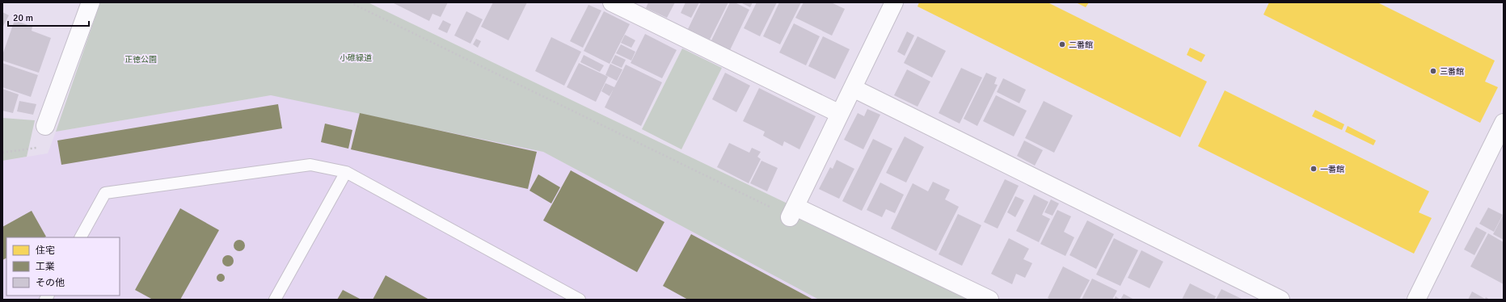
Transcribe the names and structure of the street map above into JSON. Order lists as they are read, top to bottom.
{
  "parks": ["小碓緑道", "正徳公園"],
  "places": ["二番館", "三番館", "一番館"],
  "legend": ["住宅", "工業", "その他"],
  "scale_bar": "20 m"
}
